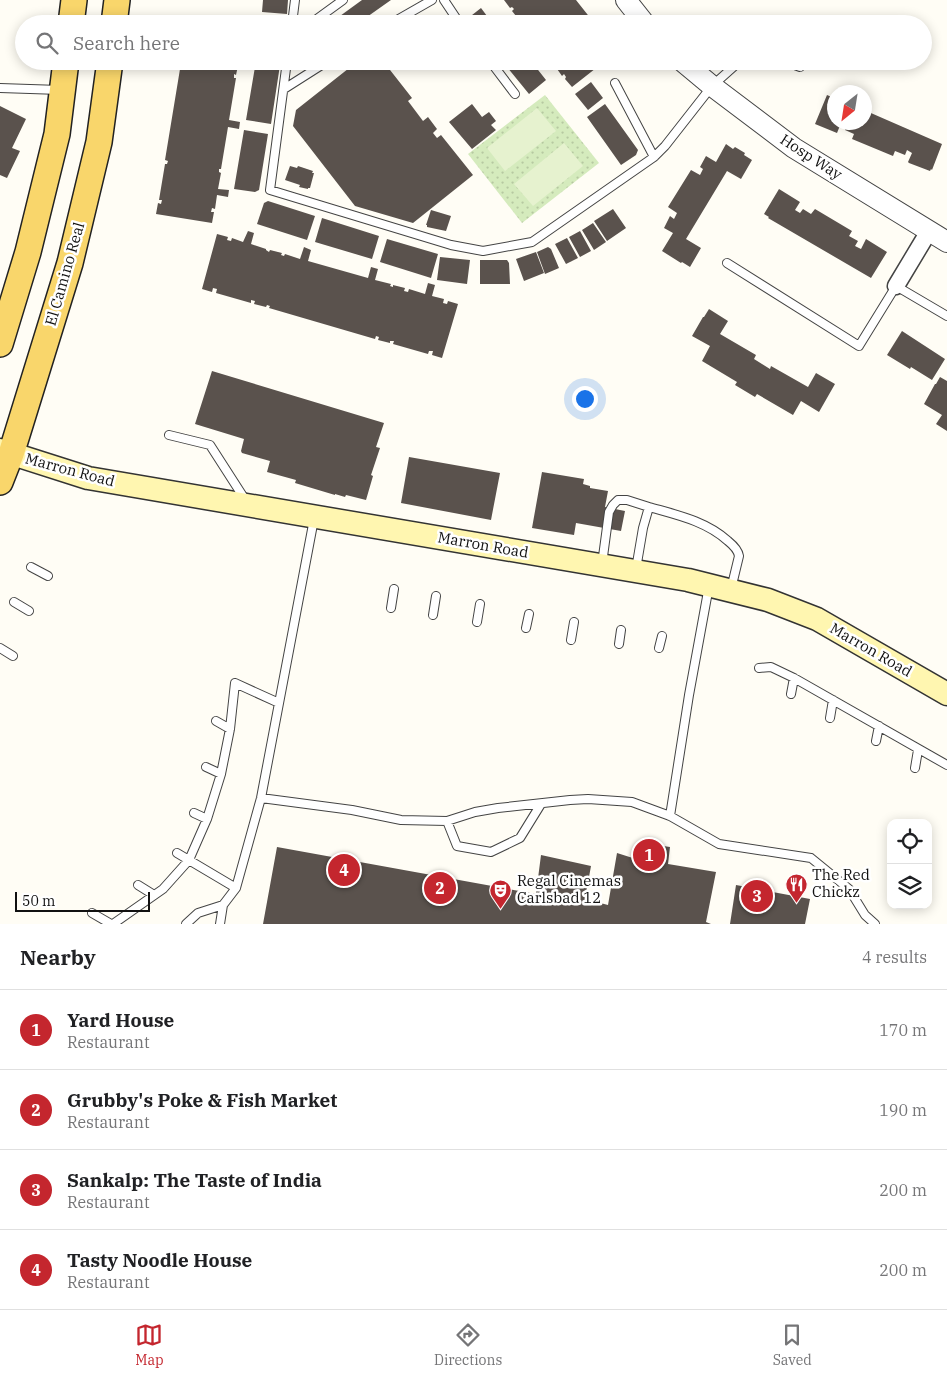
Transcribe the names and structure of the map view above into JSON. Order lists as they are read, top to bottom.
{
  "streets": {
    "main road": ["El Camino Real", "Marron Road"],
    "street": ["Hosp Way"]
  },
  "crossings": [
    ["El Camino Real", "Marron Road"]
  ],
  "places": {
    "restaurant": ["The Red Chickz"],
    "theatre": ["Regal Cinemas Carlsbad 12"]
  },
  "scale_bar": "50 m",
  "north": "bottom left",
  "page": {
    "search": "Search here",
    "pins": [
      "1",
      "4",
      "2",
      "3"
    ],
    "scale": "50 m",
    "heading": ["Nearby", "4 results"],
    "list": [
      {
        "mark": "1",
        "name": "Yard House",
        "note": "Restaurant",
        "value": "170 m"
      },
      {
        "mark": "2",
        "name": "Grubby's Poke & Fish Market",
        "note": "Restaurant",
        "value": "190 m"
      },
      {
        "mark": "3",
        "name": "Sankalp: The Taste of India",
        "note": "Restaurant",
        "value": "200 m"
      },
      {
        "mark": "4",
        "name": "Tasty Noodle House",
        "note": "Restaurant",
        "value": "200 m"
      }
    ],
    "nav": ["Map", "Directions", "Saved"]
  }
}
